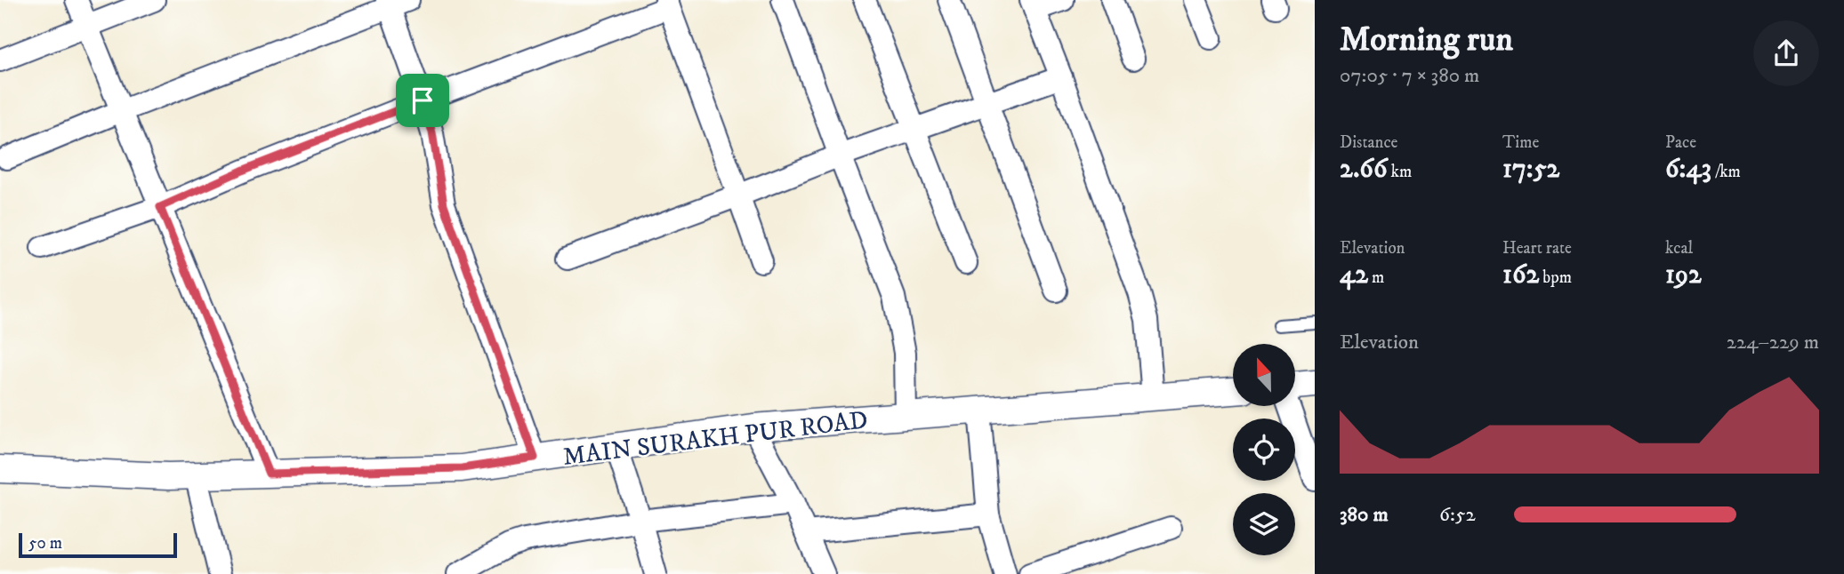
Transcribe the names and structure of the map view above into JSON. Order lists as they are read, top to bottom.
{
  "streets": {
    "street": ["MAIN SURAKH PUR ROAD"]
  },
  "scale_bar": "50 m",
  "north": "top",
  "page": {
    "heading": ["Morning run", "07:05 · 7 × 380 m"],
    "stats": [
      ["Distance", "2.66 km"],
      ["Time", "17:52"],
      ["Pace", "6:43 /km"],
      ["Elevation", "42 m"],
      ["Heart rate", "162 bpm"],
      ["kcal", "192"]
    ],
    "chart": ["Elevation", "224–229 m"],
    "list": [
      {
        "name": "380 m",
        "note": "6:52"
      }
    ],
    "scale": "50 m"
  }
}
